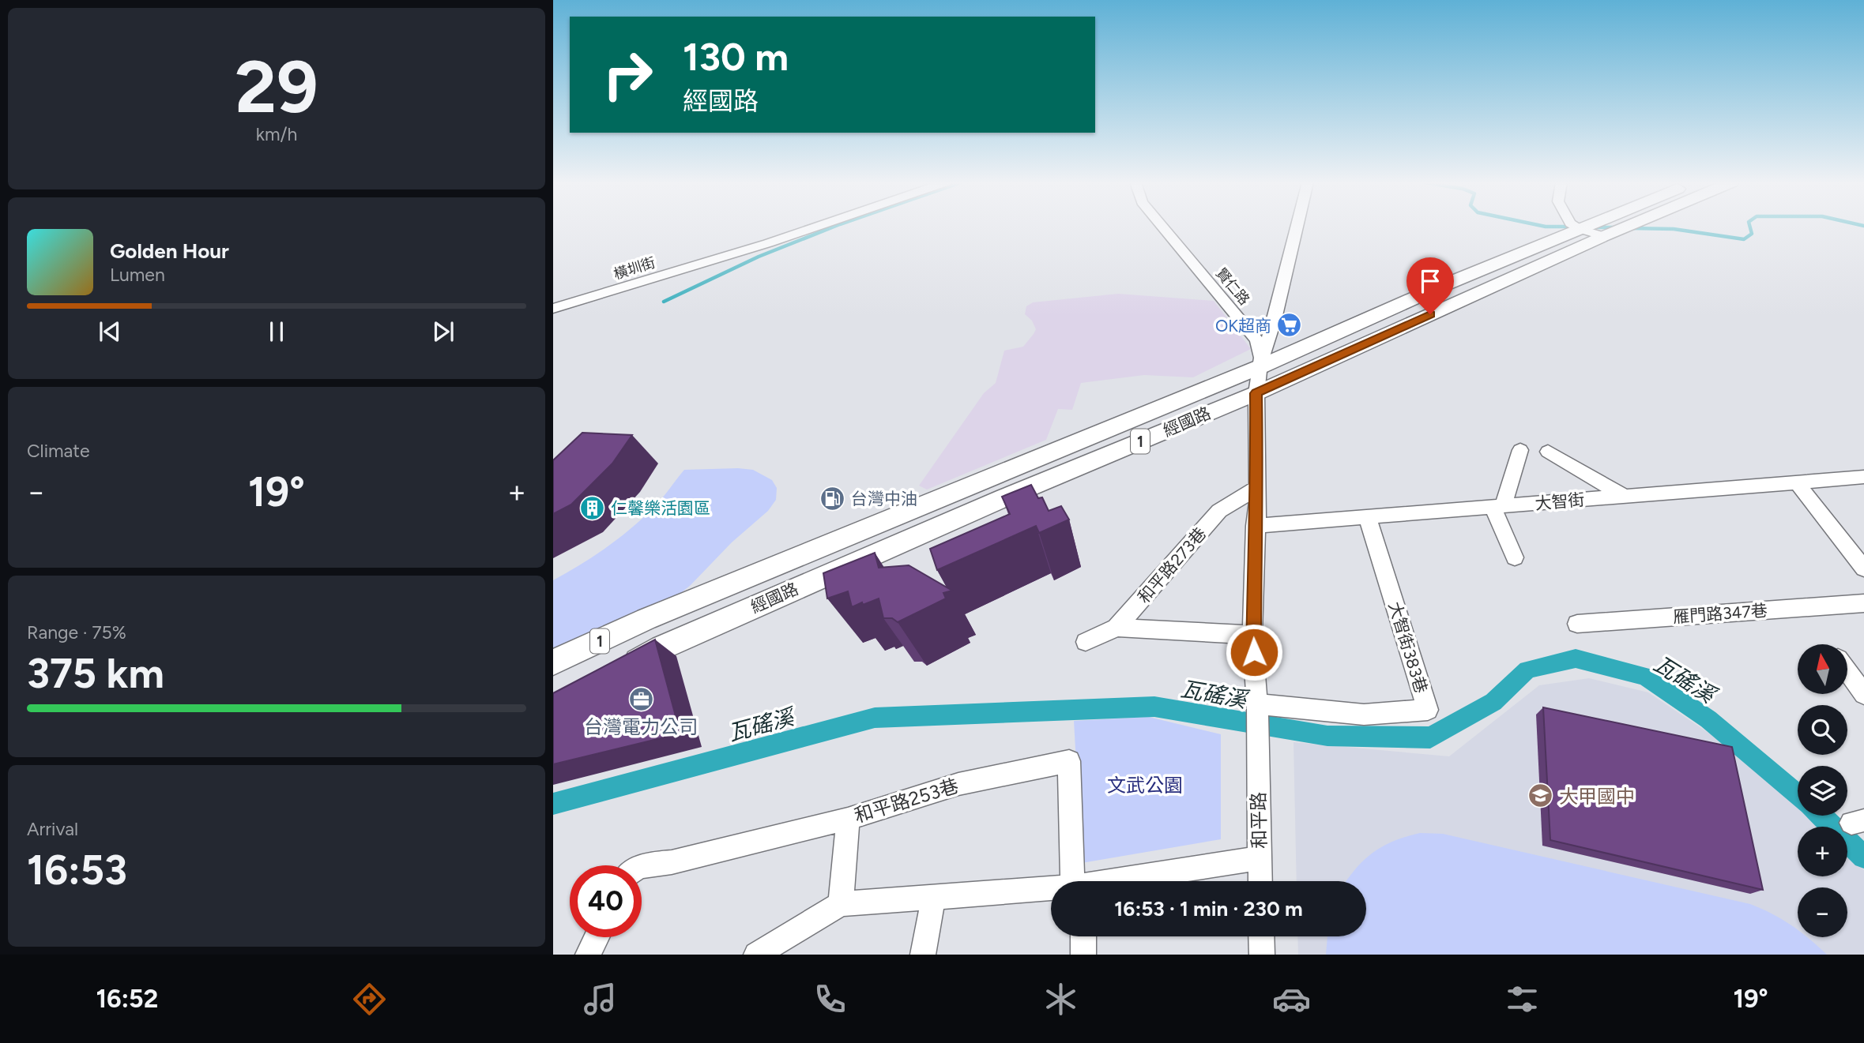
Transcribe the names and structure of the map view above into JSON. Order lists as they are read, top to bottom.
{
  "streets": {
    "main road": ["經國路", "1"],
    "street": [
      "橫圳街",
      "賢仁路",
      "大智街",
      "和平路273巷",
      "雁門路347巷",
      "大智街383巷",
      "和平路253巷",
      "和平路"
    ]
  },
  "crossings": [
    ["賢仁路", "經國路"],
    ["大智街", "大智街383巷"],
    ["大智街383巷", "和平路"]
  ],
  "water": ["瓦磘溪"],
  "parks": ["文武公園"],
  "places": {
    "supermarket": ["OK超商"],
    "fuel station": ["台灣中油"],
    "building": ["仁馨樂活園區"],
    "office": ["台灣電力公司"],
    "school or university": ["大甲國中"]
  },
  "north": "top",
  "page": {
    "tile": [
      ["29", "km/h"],
      "Climate",
      ["Range · 75%", "375 km"],
      ["Arrival", "16:53"]
    ],
    "turn": ["130 m", "經國路"],
    "song": ["Golden Hour", "Lumen"],
    "heat": ["−", "19°", "+"],
    "map_buttons": ["+", "−"],
    "limit": "40",
    "trip": "16:53 · 1 min · 230 m",
    "tabs": ["16:52", "19°"]
  }
}
